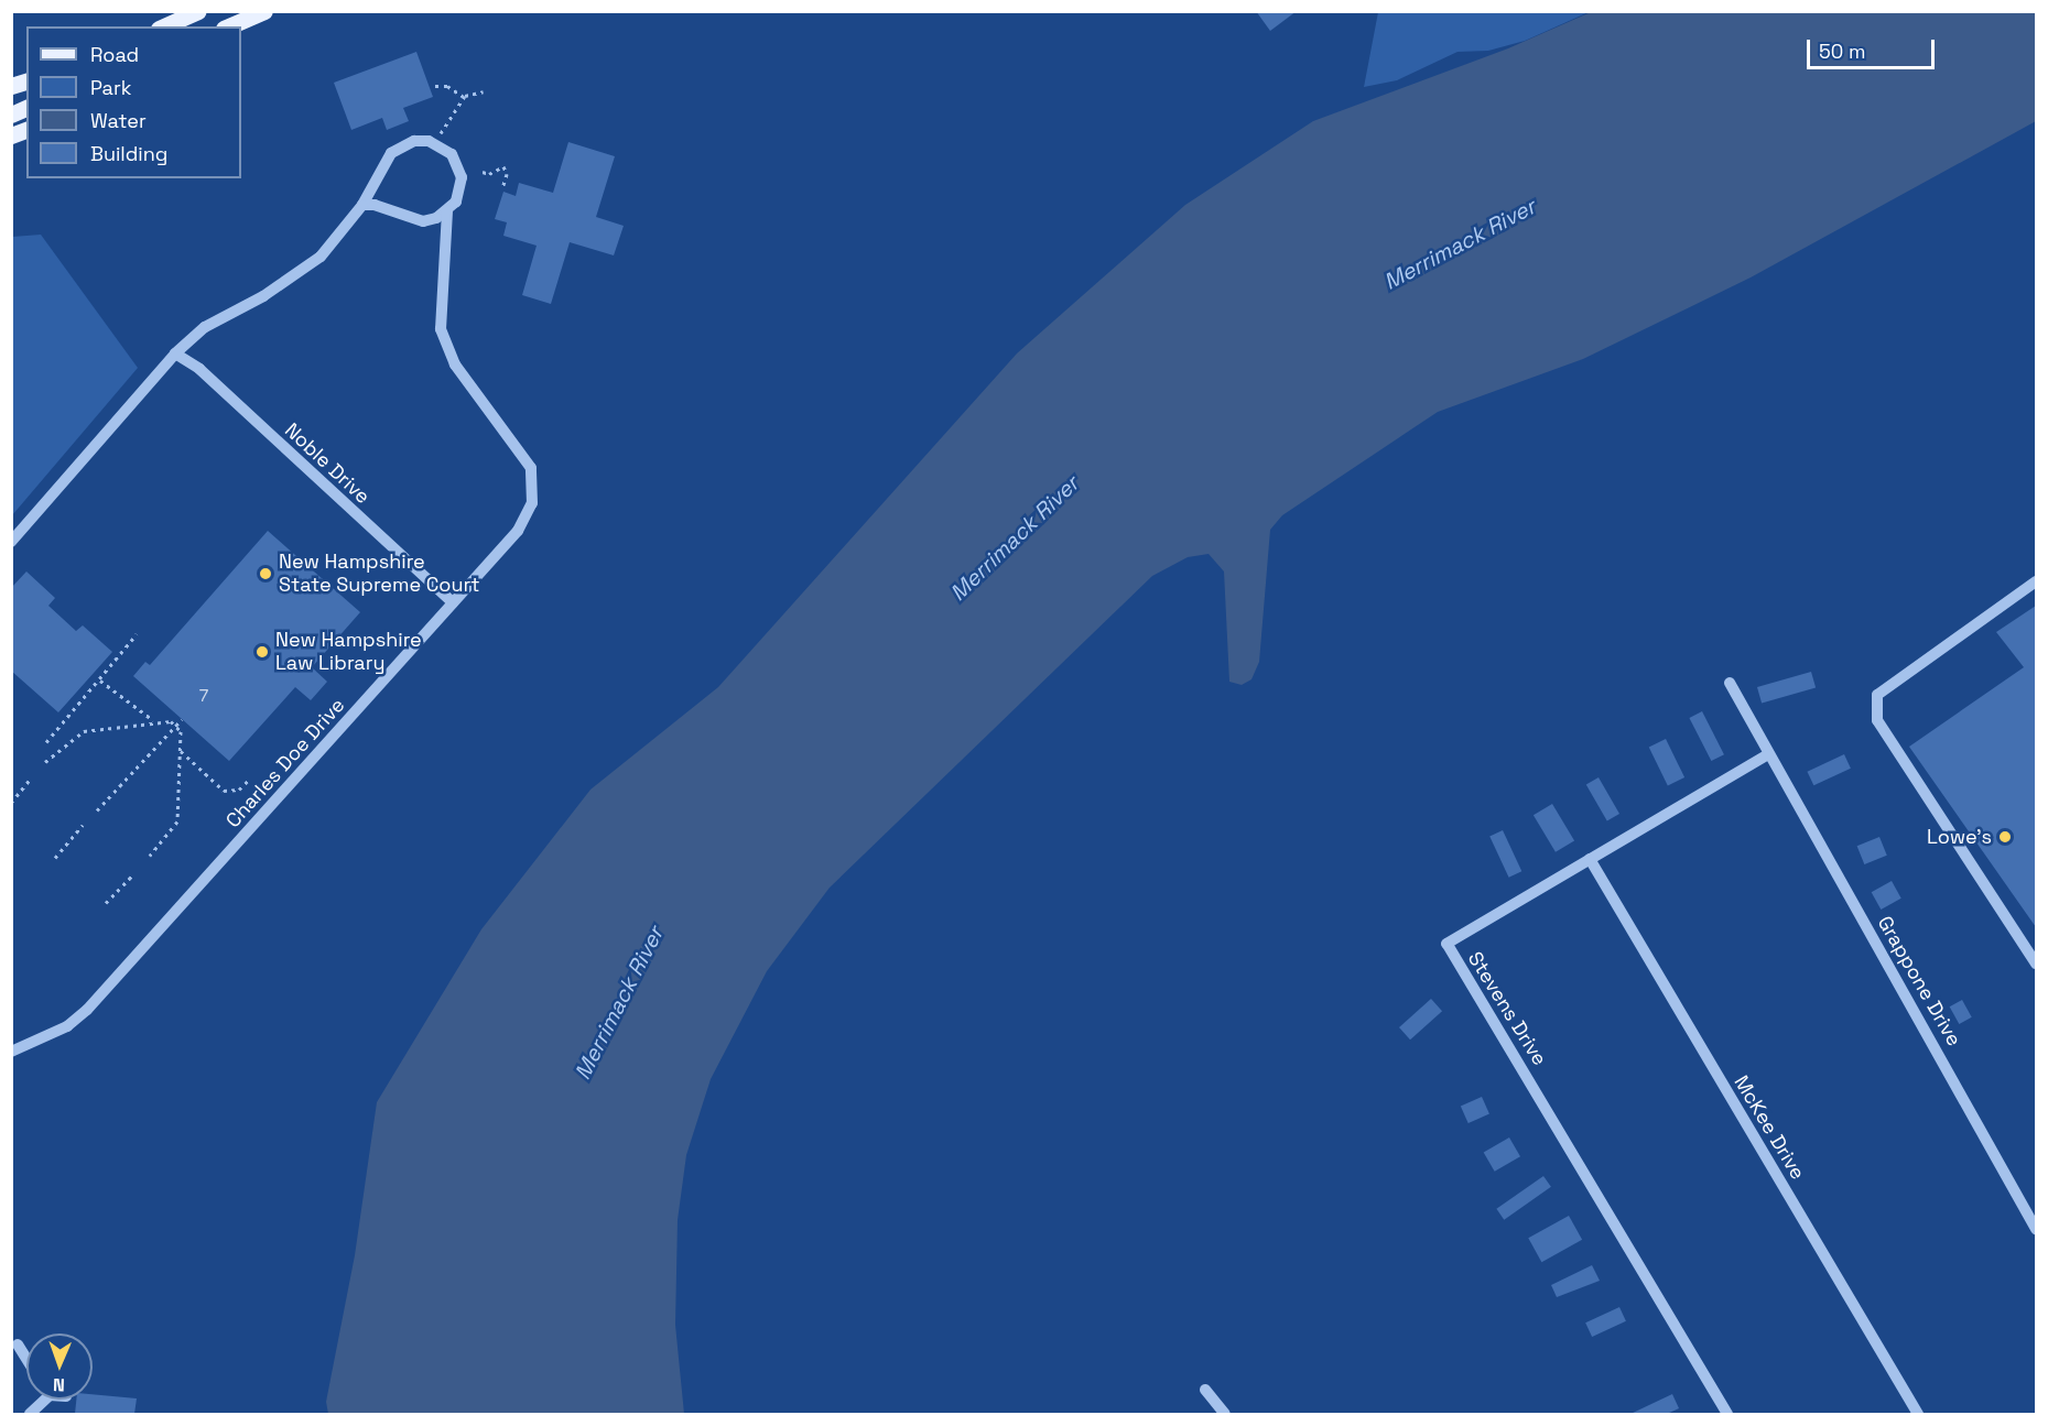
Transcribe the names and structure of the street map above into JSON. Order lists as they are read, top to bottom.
{
  "streets": {
    "street": [
      "Noble Drive",
      "Charles Doe Drive",
      "Grappone Drive",
      "Stevens Drive",
      "McKee Drive"
    ]
  },
  "crossings": [
    ["Noble Drive", "Charles Doe Drive"],
    ["Grappone Drive", "Stevens Drive"],
    ["Stevens Drive", "McKee Drive"]
  ],
  "water": ["Merrimack River"],
  "places": ["New Hampshire State Supreme Court", "New Hampshire Law Library", "Lowe's"],
  "house_numbers": ["7"],
  "legend": [
    "Road",
    "Park",
    "Water",
    "Building"
  ],
  "scale_bar": "50 m",
  "north": "bottom"
}
